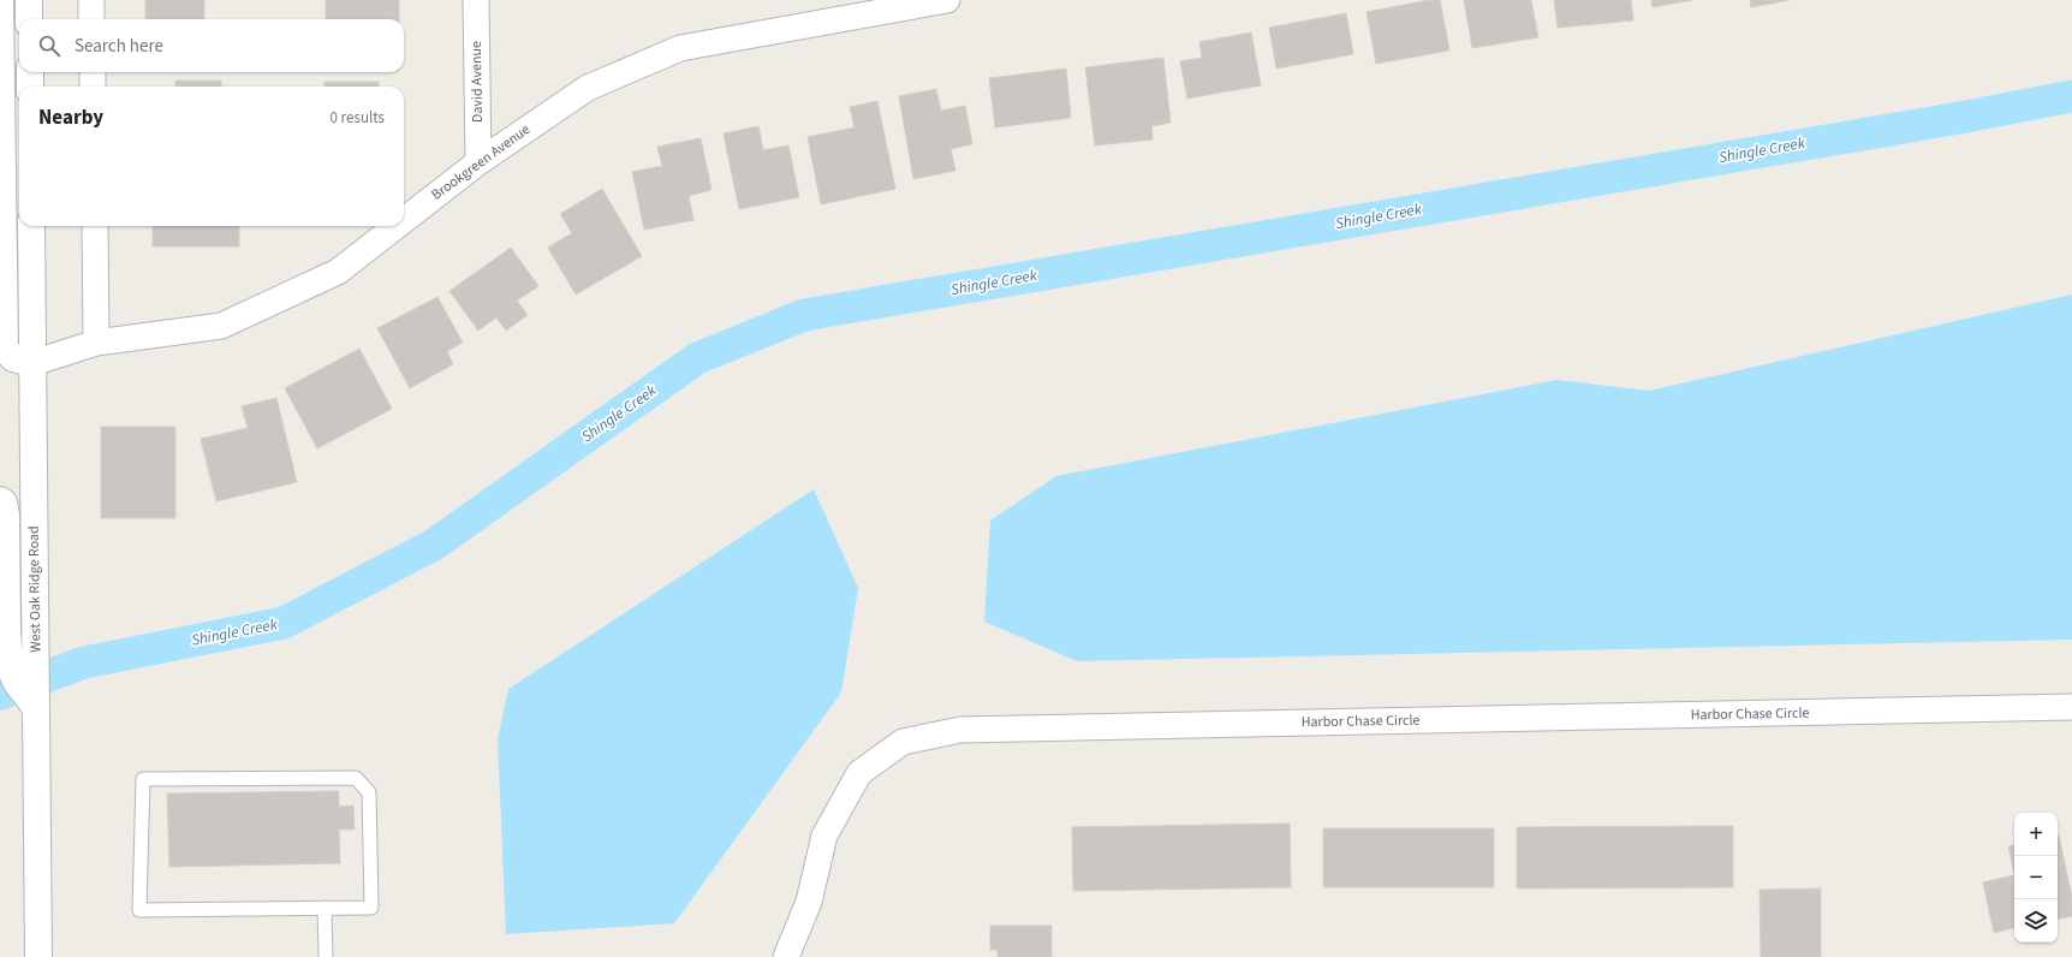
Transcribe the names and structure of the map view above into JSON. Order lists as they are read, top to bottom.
{
  "streets": {
    "street": [
      "David Avenue",
      "Brookgreen Avenue",
      "West Oak Ridge Road",
      "Harbor Chase Circle"
    ]
  },
  "crossings": [
    ["David Avenue", "Brookgreen Avenue"],
    ["Brookgreen Avenue", "West Oak Ridge Road"]
  ],
  "water": ["Shingle Creek"],
  "page": {
    "search": "Search here",
    "heading": ["Nearby", "0 results"],
    "map_buttons": ["+", "−"]
  }
}
